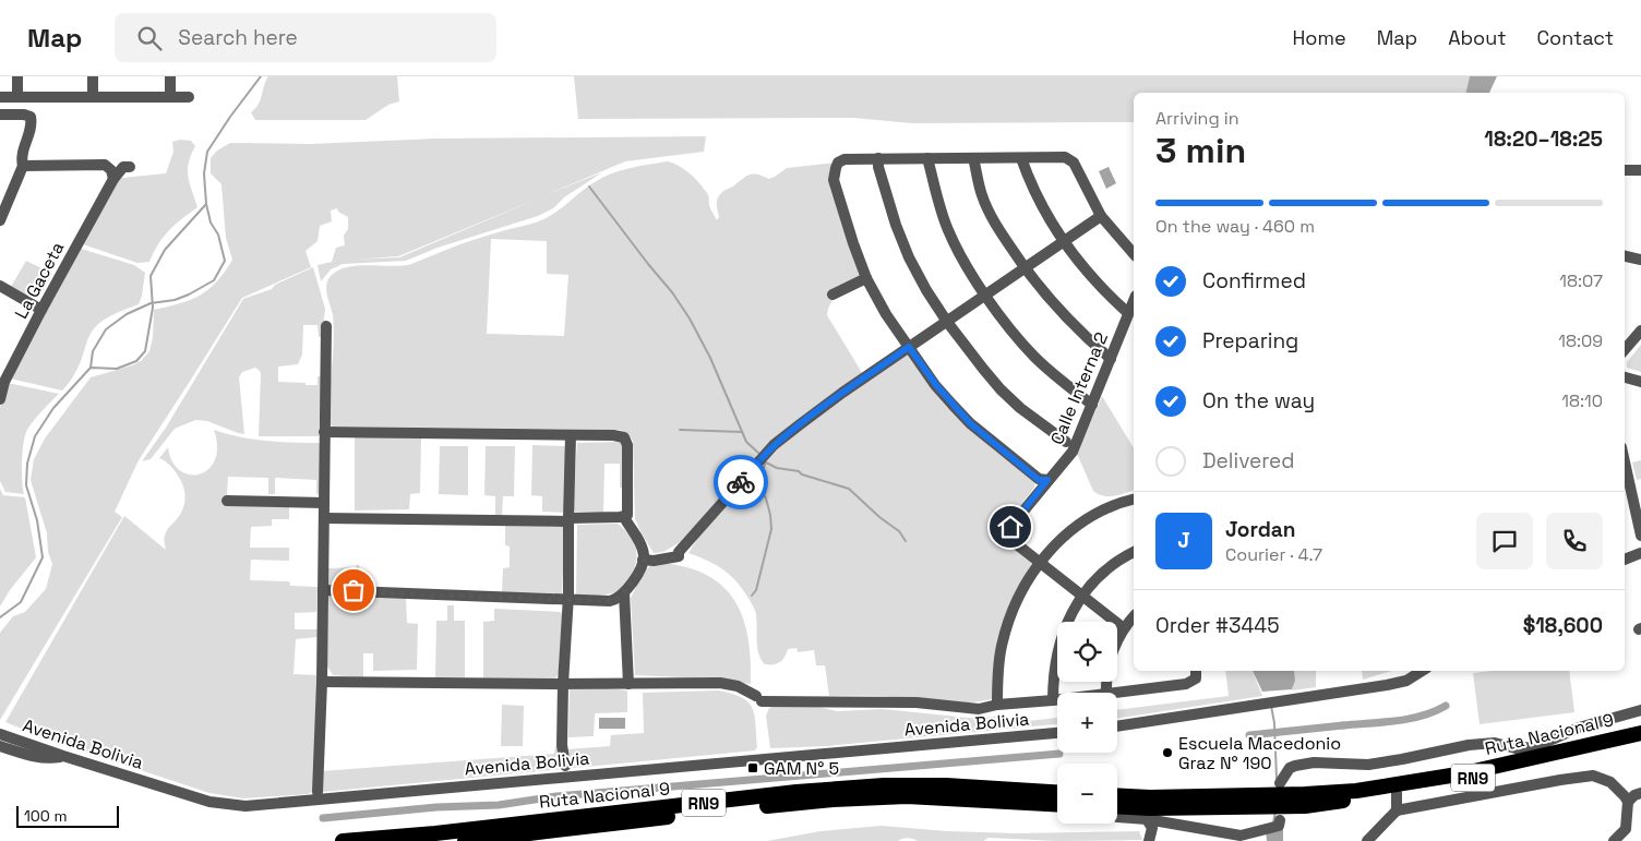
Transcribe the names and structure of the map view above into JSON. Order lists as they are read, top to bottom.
{
  "streets": {
    "highway": ["Ruta Nacional 9", "RN9"],
    "street": ["La Gaceta", "Calle Interna 2", "Avenida Bolivia"]
  },
  "places": {
    "other": ["Escuela Macedonio Graz N° 190"],
    "transit": ["GAM N° 5"]
  },
  "scale_bar": "100 m",
  "page": {
    "header": "Map",
    "search": "Search here",
    "nav": [
      "Home",
      "Map",
      "About",
      "Contact"
    ],
    "heading": ["3 min", "Arriving in", "18:20–18:25"],
    "panel": [
      "Jordan",
      "Courier · 4.7",
      "Order #3445",
      "$18,600"
    ],
    "bar": "On the way · 460 m",
    "list": [
      ["Confirmed", "18:07"],
      ["Preparing", "18:09"],
      ["On the way", "18:10"],
      "Delivered"
    ],
    "round": "J",
    "map_buttons": ["+", "−"],
    "scale": "100 m"
  }
}
